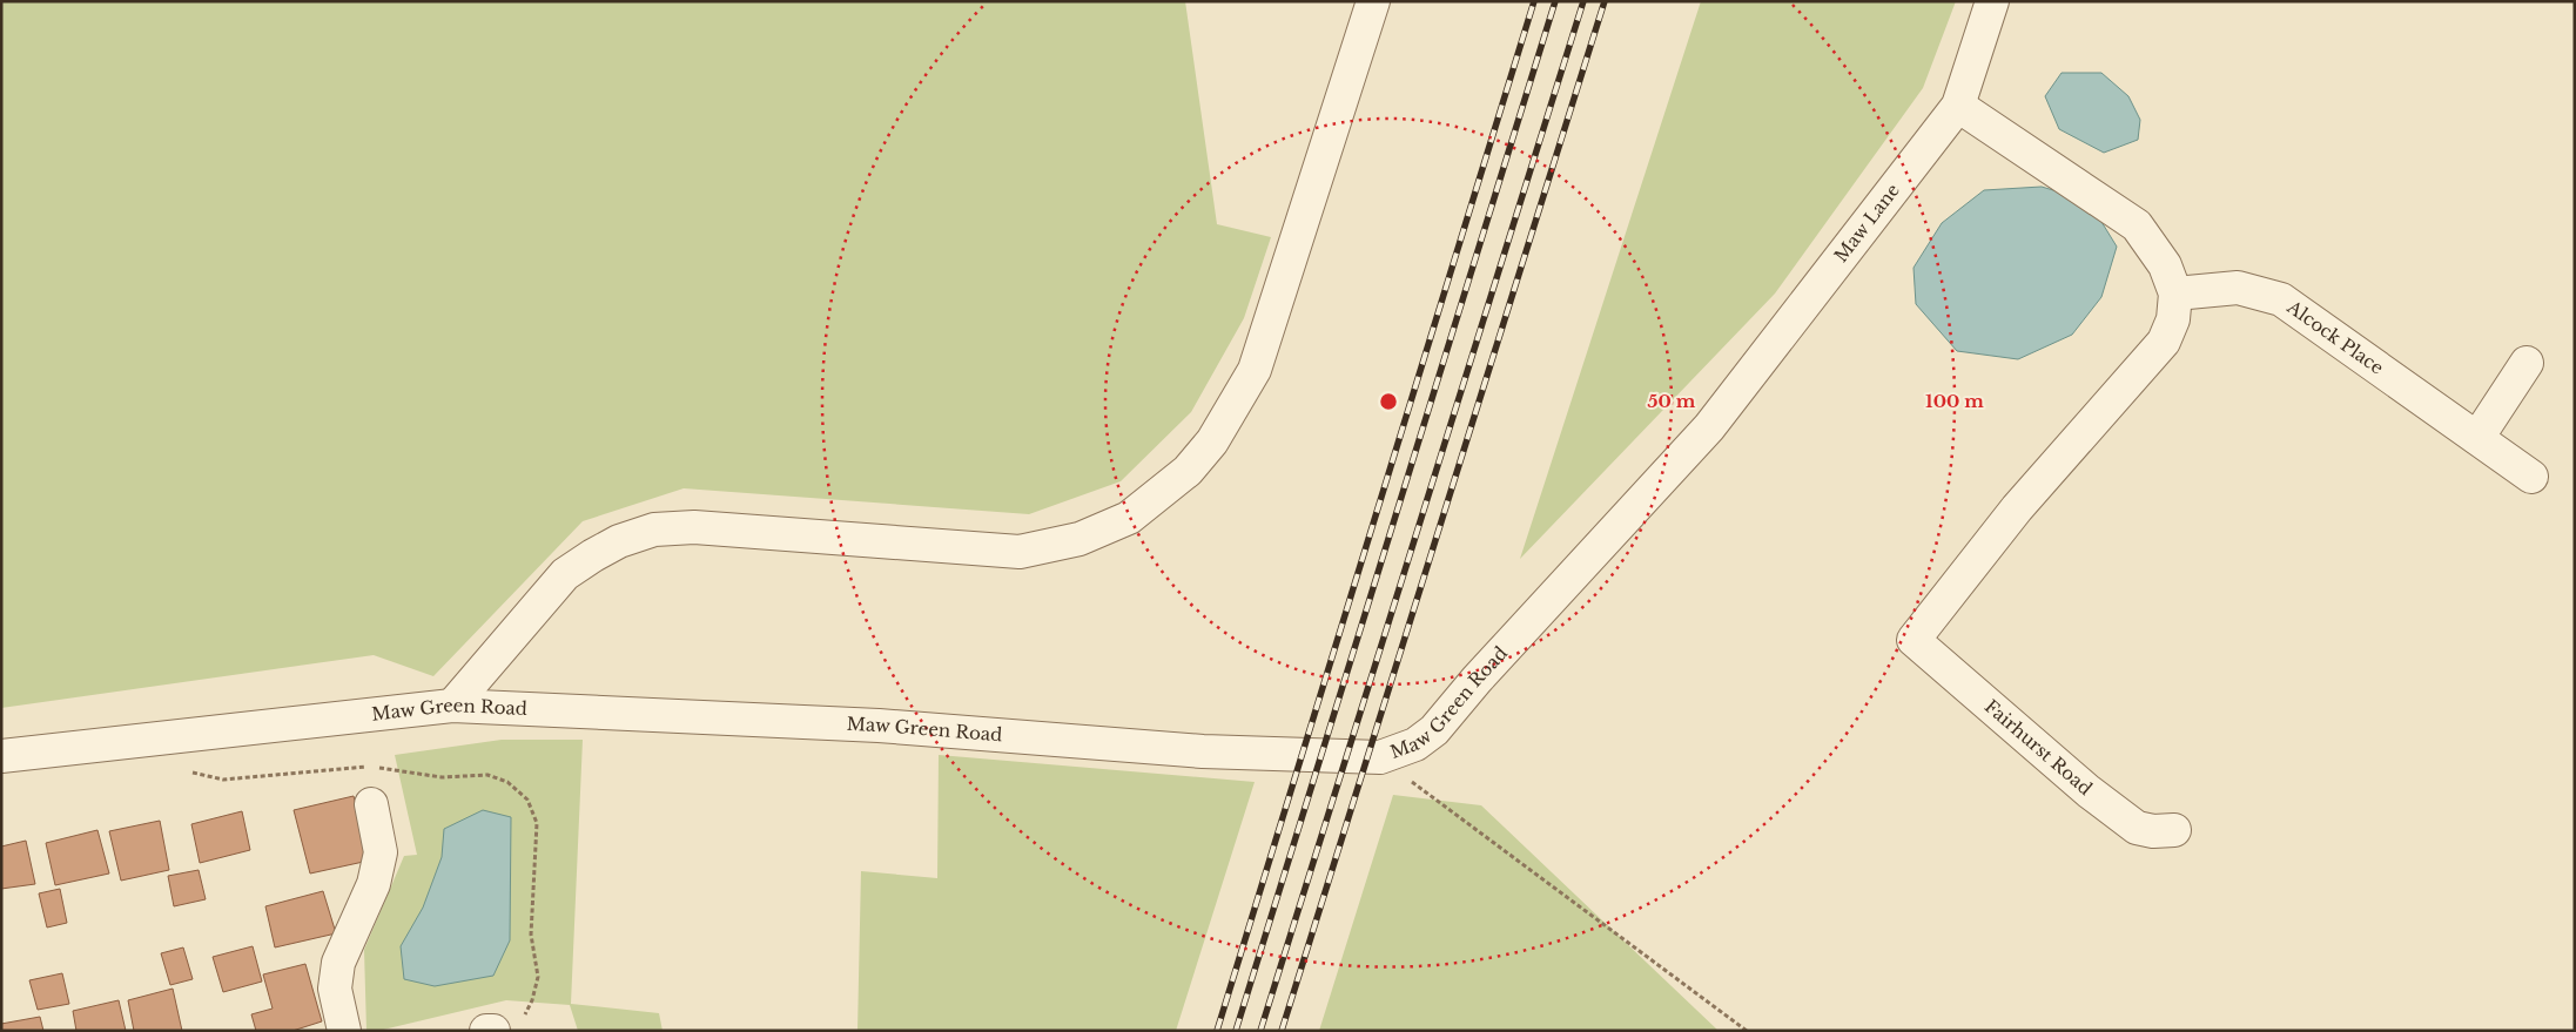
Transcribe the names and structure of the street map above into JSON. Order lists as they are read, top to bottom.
{
  "streets": {
    "street": [
      "Maw Lane",
      "Alcock Place",
      "Maw Green Road",
      "Fairhurst Road"
    ]
  },
  "crossings": [
    ["Maw Lane", "Maw Green Road"],
    ["Alcock Place", "Fairhurst Road"]
  ],
  "rings": ["50 m", "100 m"]
}
